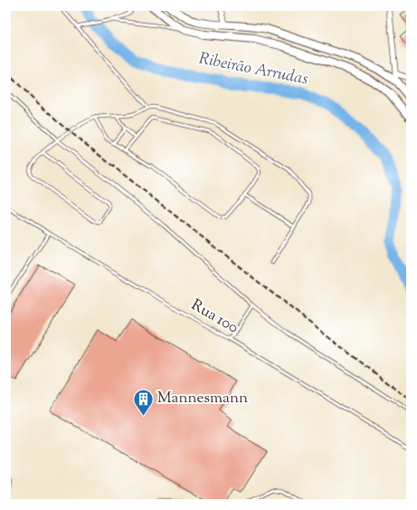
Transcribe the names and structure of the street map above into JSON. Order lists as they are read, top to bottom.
{
  "streets": {
    "lane": ["Rua 100"]
  },
  "water": ["Ribeirão Arrudas"],
  "places": {
    "building": ["Mannesmann"]
  }
}
